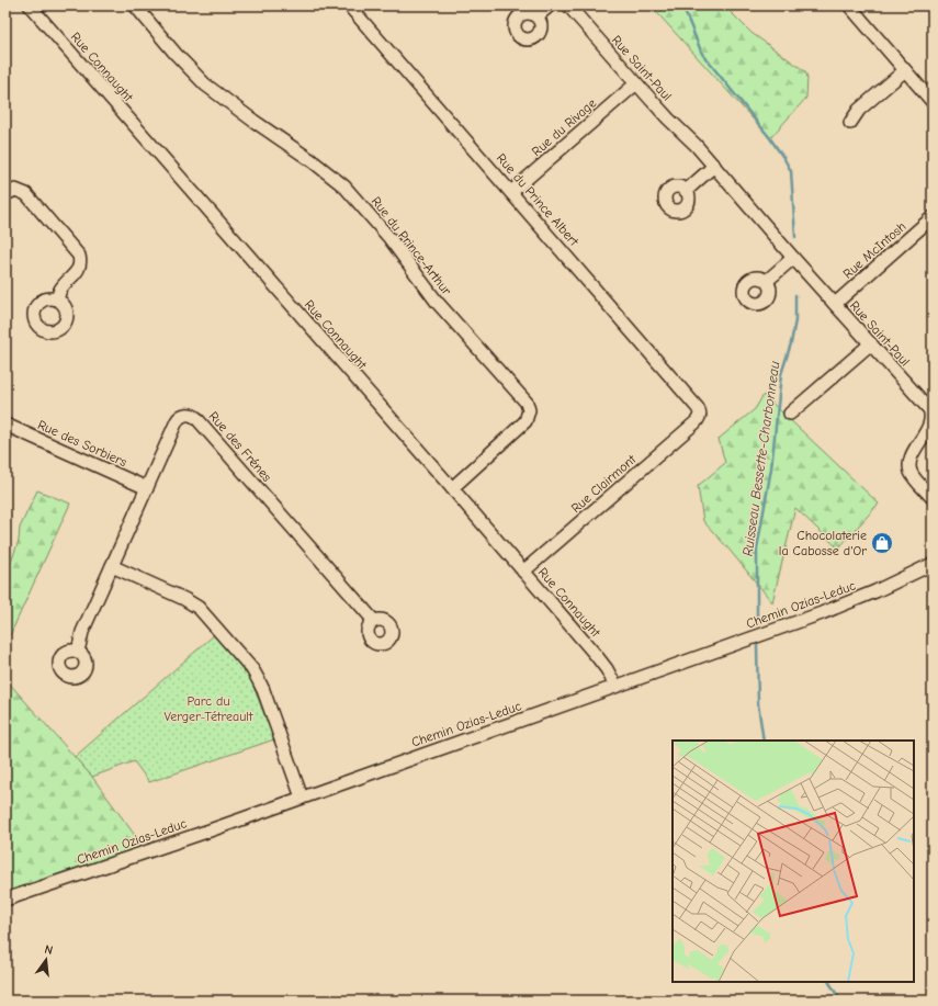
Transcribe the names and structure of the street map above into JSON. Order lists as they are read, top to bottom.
{
  "streets": {
    "street": [
      "Rue Connaught",
      "Rue Saint-Paul",
      "Rue du Rivage",
      "Rue du Prince Albert",
      "Rue du Prince-Arthur",
      "Rue McIntosh",
      "Rue des Sorbiers",
      "Rue des Frénes",
      "Rue Clairmont",
      "Chemin Ozias-Leduc"
    ]
  },
  "crossings": [
    ["Rue Connaught", "Rue du Prince-Arthur"],
    ["Rue Connaught", "Rue Clairmont"],
    ["Rue Connaught", "Chemin Ozias-Leduc"],
    ["Rue Saint-Paul", "Rue du Rivage"],
    ["Rue Saint-Paul", "Rue McIntosh"],
    ["Rue du Rivage", "Rue du Prince Albert"],
    ["Rue du Prince Albert", "Rue Clairmont"],
    ["Rue des Sorbiers", "Rue des Frénes"]
  ],
  "water": ["Ruisseau Bessette-Charbonneau"],
  "parks": ["Parc du Verger-Tétreault"],
  "places": {
    "shop": ["Chocolaterie la Cabosse d'Or"]
  },
  "north": "top"
}
